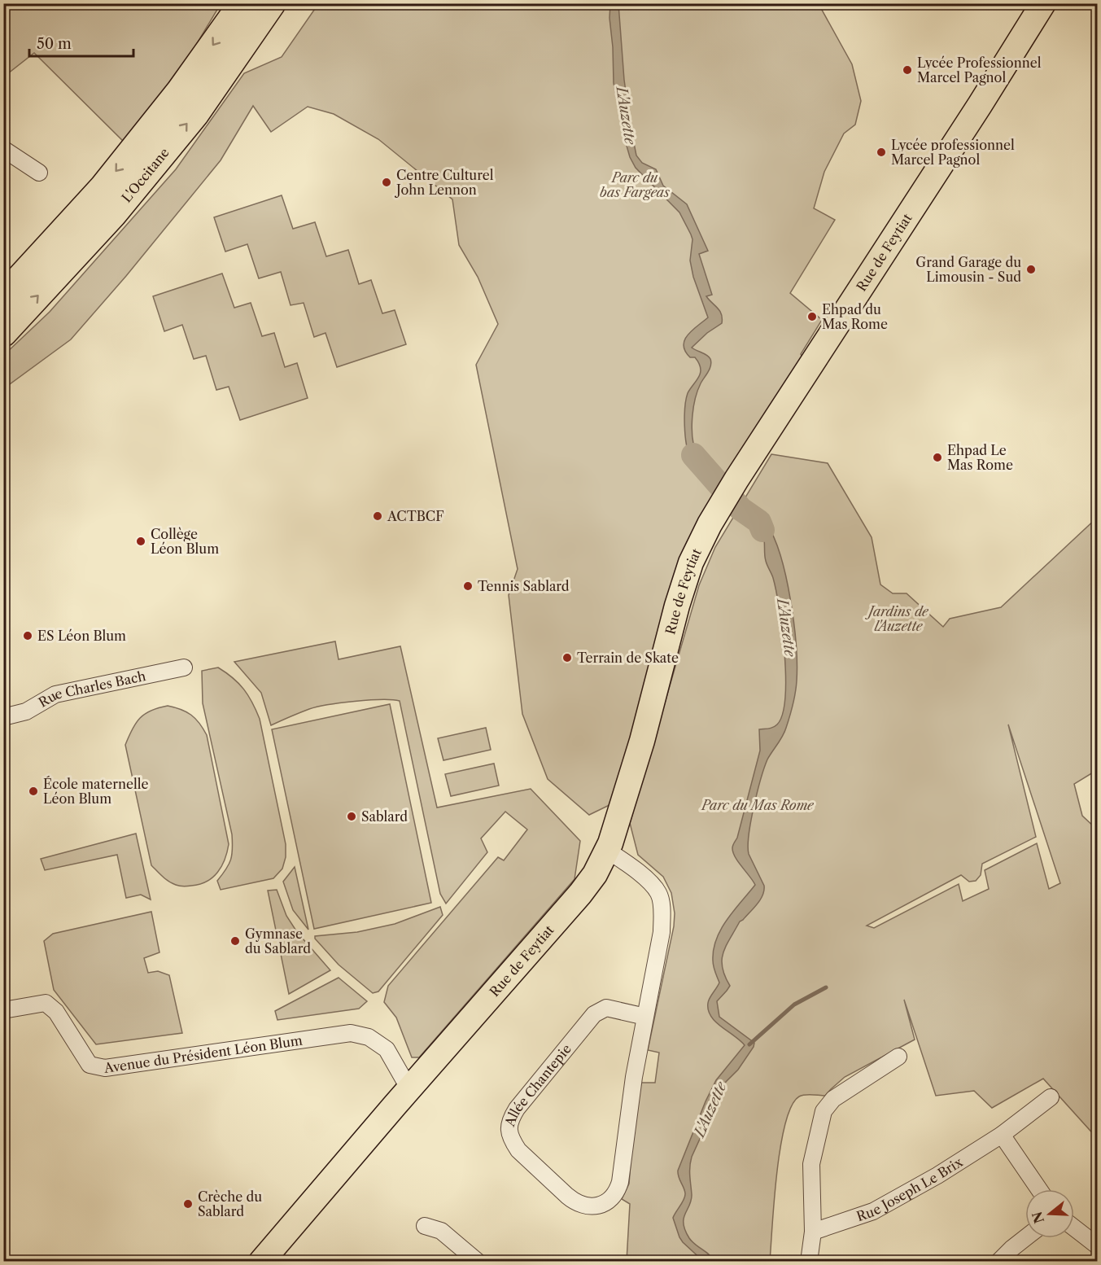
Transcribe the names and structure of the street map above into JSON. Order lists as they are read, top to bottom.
{
  "streets": {
    "highway": ["L'Occitane"],
    "main road": ["Rue de Feytiat"],
    "street": [
      "Rue Charles Bach",
      "Avenue du Président Léon Blum",
      "Allée Chantepie",
      "Rue Joseph Le Brix"
    ]
  },
  "crossings": [
    ["Rue de Feytiat", "Avenue du Président Léon Blum"],
    ["Rue de Feytiat", "Allée Chantepie"]
  ],
  "water": ["L'Auzette"],
  "parks": ["Parc du bas Fargeas", "Jardins de l'Auzette", "Parc du Mas Rome"],
  "places": [
    "Lycée Professionnel Marcel Pagnol",
    "Lycée professionnel Marcel Pagnol",
    "Centre Culturel John Lennon",
    "Grand Garage du Limousin - Sud",
    "Ehpad du Mas Rome",
    "Ehpad Le Mas Rome",
    "ACTBCF",
    "Collège Léon Blum",
    "Tennis Sablard",
    "ES Léon Blum",
    "Terrain de Skate",
    "École maternelle Léon Blum",
    "Sablard",
    "Gymnase du Sablard",
    "Crèche du Sablard"
  ],
  "scale_bar": "50 m",
  "north": "left"
}
